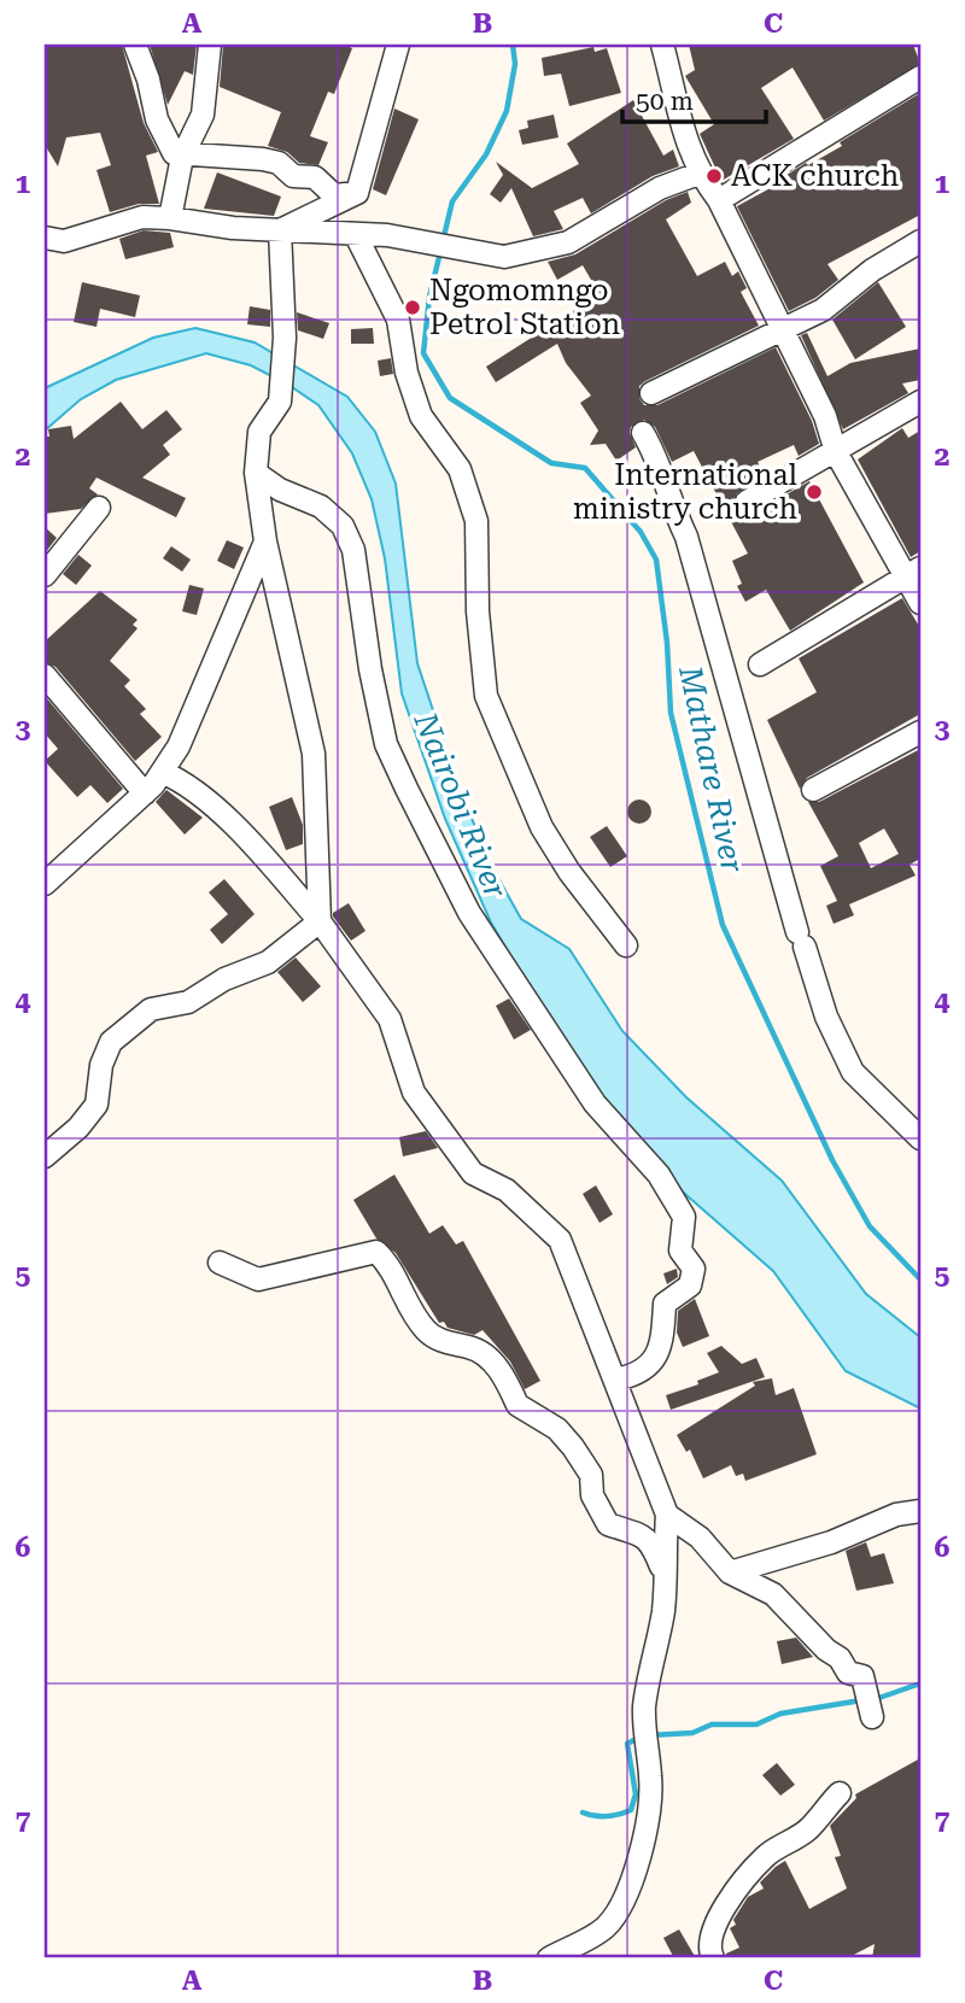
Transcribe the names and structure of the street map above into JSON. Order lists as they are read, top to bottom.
{
  "water": ["Mathare River", "Nairobi River"],
  "places": ["ACK church", "Ngomomngo Petrol Station", "International ministry church"],
  "scale_bar": "50 m",
  "grid": {
    "columns": ["A", "B", "C"],
    "rows": [
      "1",
      "2",
      "3",
      "4",
      "5",
      "6",
      "7"
    ]
  }
}
